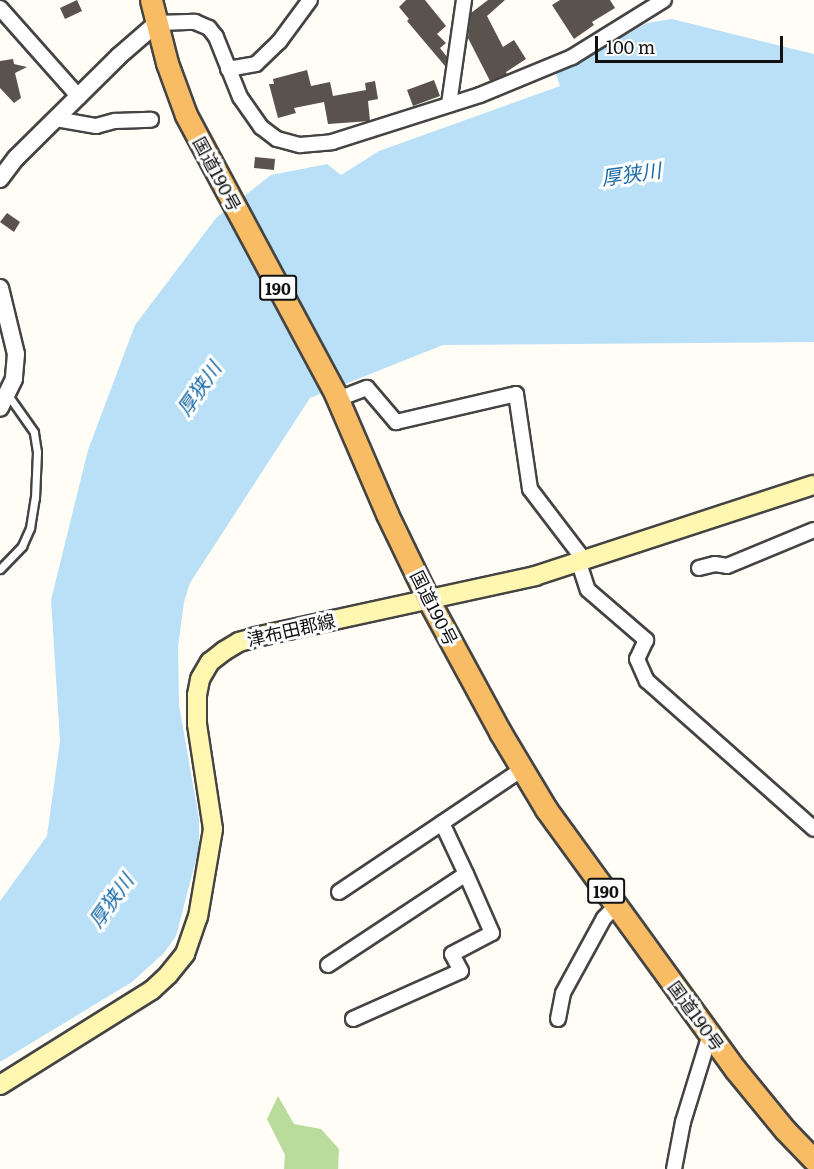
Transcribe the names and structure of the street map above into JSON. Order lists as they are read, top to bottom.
{
  "streets": {
    "highway": ["国道190号", "190"],
    "main road": ["津布田郡線"]
  },
  "crossings": [
    ["国道190号", "津布田郡線"]
  ],
  "water": ["厚狭川"],
  "scale_bar": "100 m"
}
